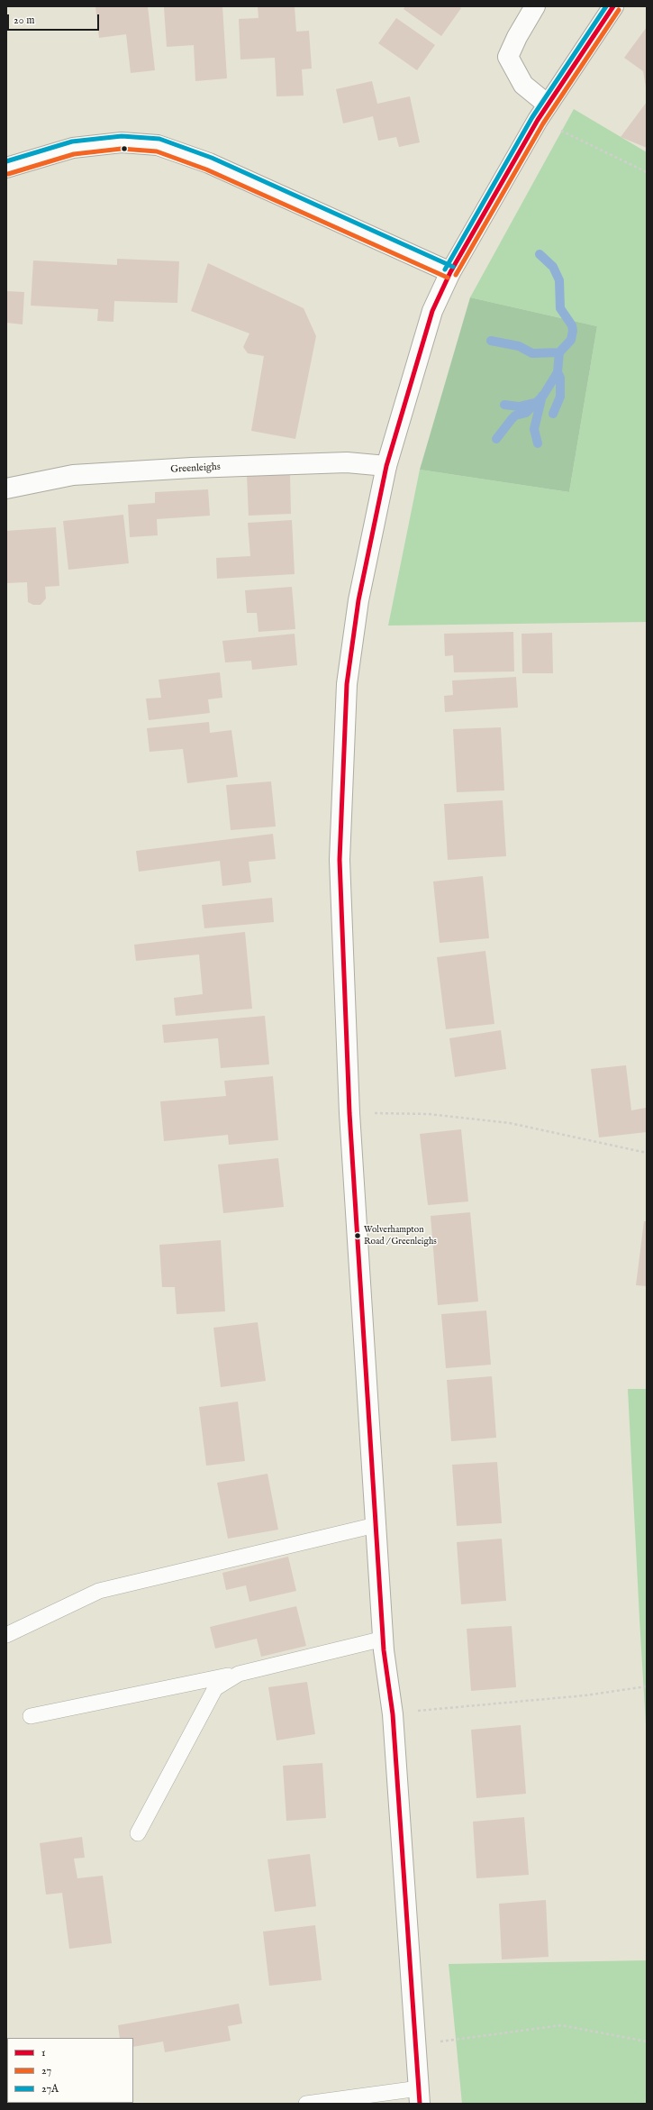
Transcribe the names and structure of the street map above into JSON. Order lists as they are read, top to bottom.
{
  "streets": {
    "main road": ["Greenleighs"]
  },
  "places": ["Wolverhampton Road / Greenleighs"],
  "lines": ["transit line 1", "transit line 27A", "transit line 27"],
  "legend": ["1", "27", "27A"],
  "scale_bar": "20 m"
}
